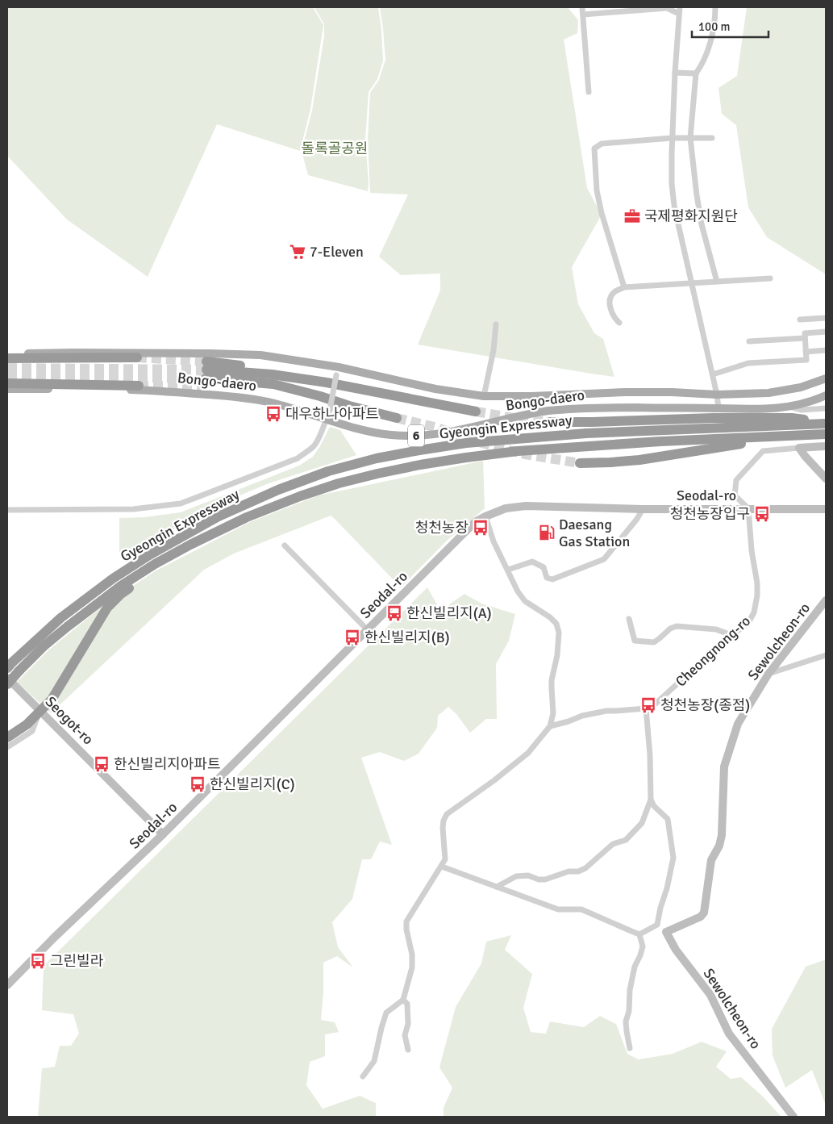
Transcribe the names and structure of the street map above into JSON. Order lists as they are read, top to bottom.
{
  "streets": {
    "highway": ["Bongo-daero", "Gyeongin Expressway"],
    "main road": ["6"],
    "street": [
      "Seodal-ro",
      "Sewolcheon-ro",
      "Cheongnong-ro",
      "Seogot-ro"
    ]
  },
  "crossings": [
    ["Seodal-ro", "Cheongnong-ro"],
    ["Seodal-ro", "Seogot-ro"]
  ],
  "parks": ["돌록골공원"],
  "places": {
    "office": ["국제평화지원단"],
    "supermarket": ["7-Eleven"],
    "bus stop": [
      "대우하나아파트",
      "청천농장입구",
      "청천농장",
      "한신빌리지(A)",
      "한신빌리지(B)",
      "청천농장(종점)",
      "한신빌리지아파트",
      "한신빌리지(C)",
      "그린빌라"
    ],
    "fuel station": ["Daesang Gas Station"]
  },
  "scale_bar": "100 m"
}
